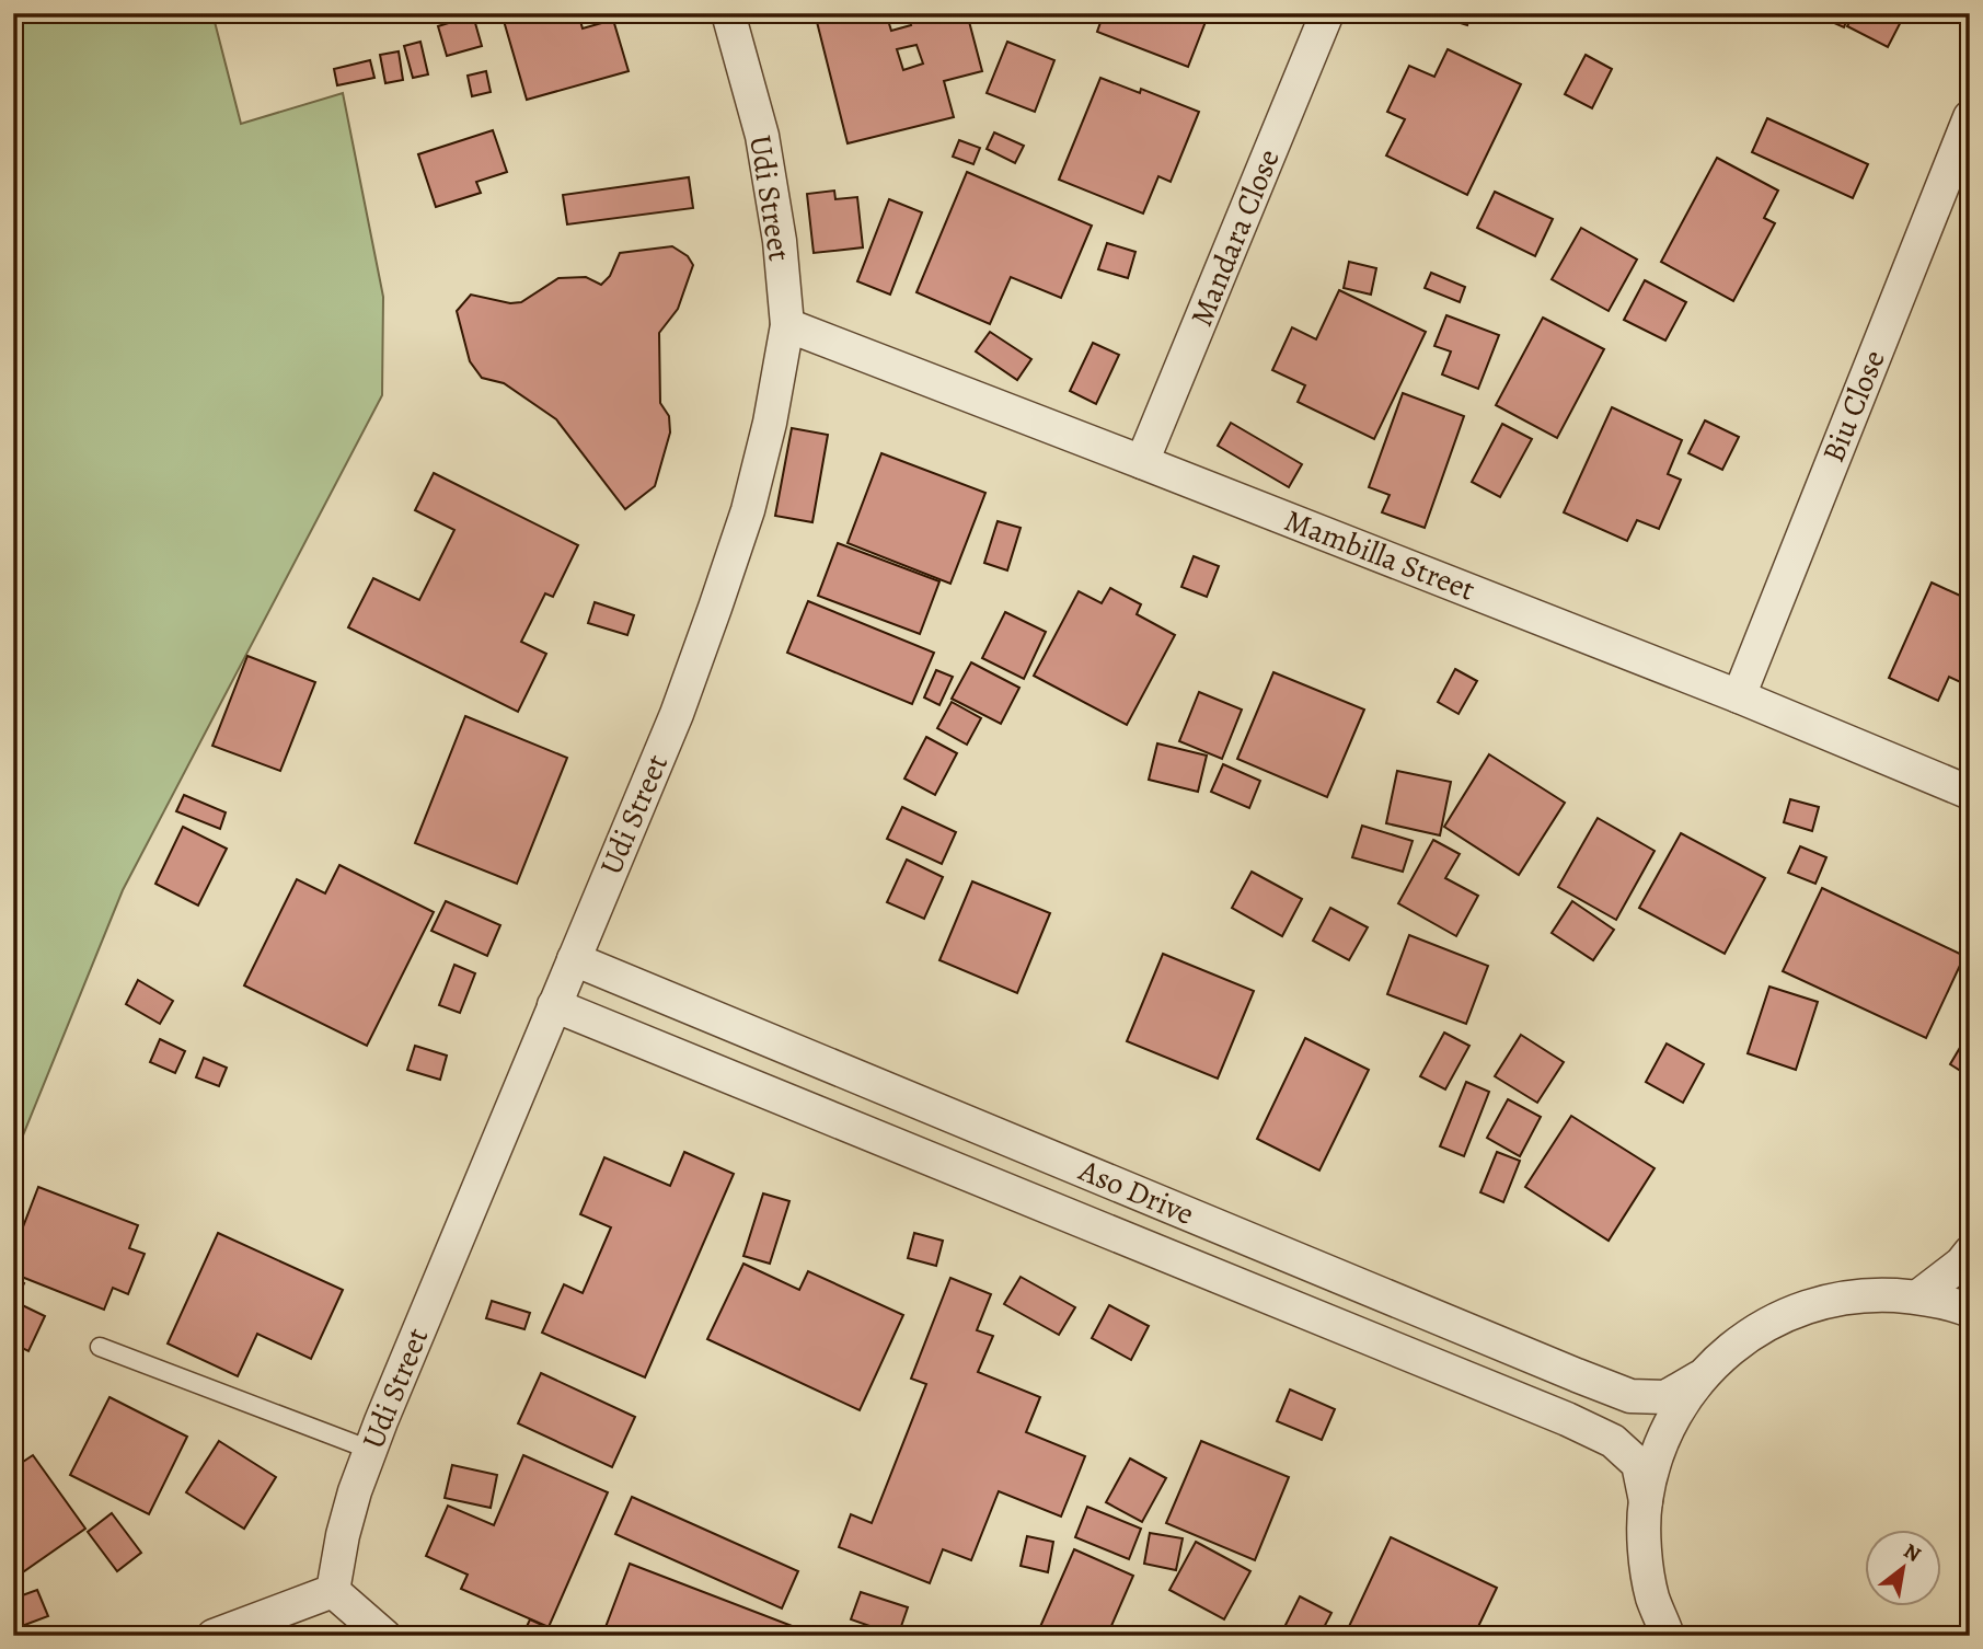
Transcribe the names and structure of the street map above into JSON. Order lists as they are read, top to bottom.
{
  "streets": {
    "street": [
      "Udi Street",
      "Mandara Close",
      "Biu Close",
      "Mambilla Street",
      "Aso Drive"
    ]
  },
  "crossings": [
    ["Udi Street", "Mambilla Street"],
    ["Udi Street", "Aso Drive"],
    ["Mandara Close", "Mambilla Street"],
    ["Biu Close", "Mambilla Street"]
  ],
  "north": "top right"
}
